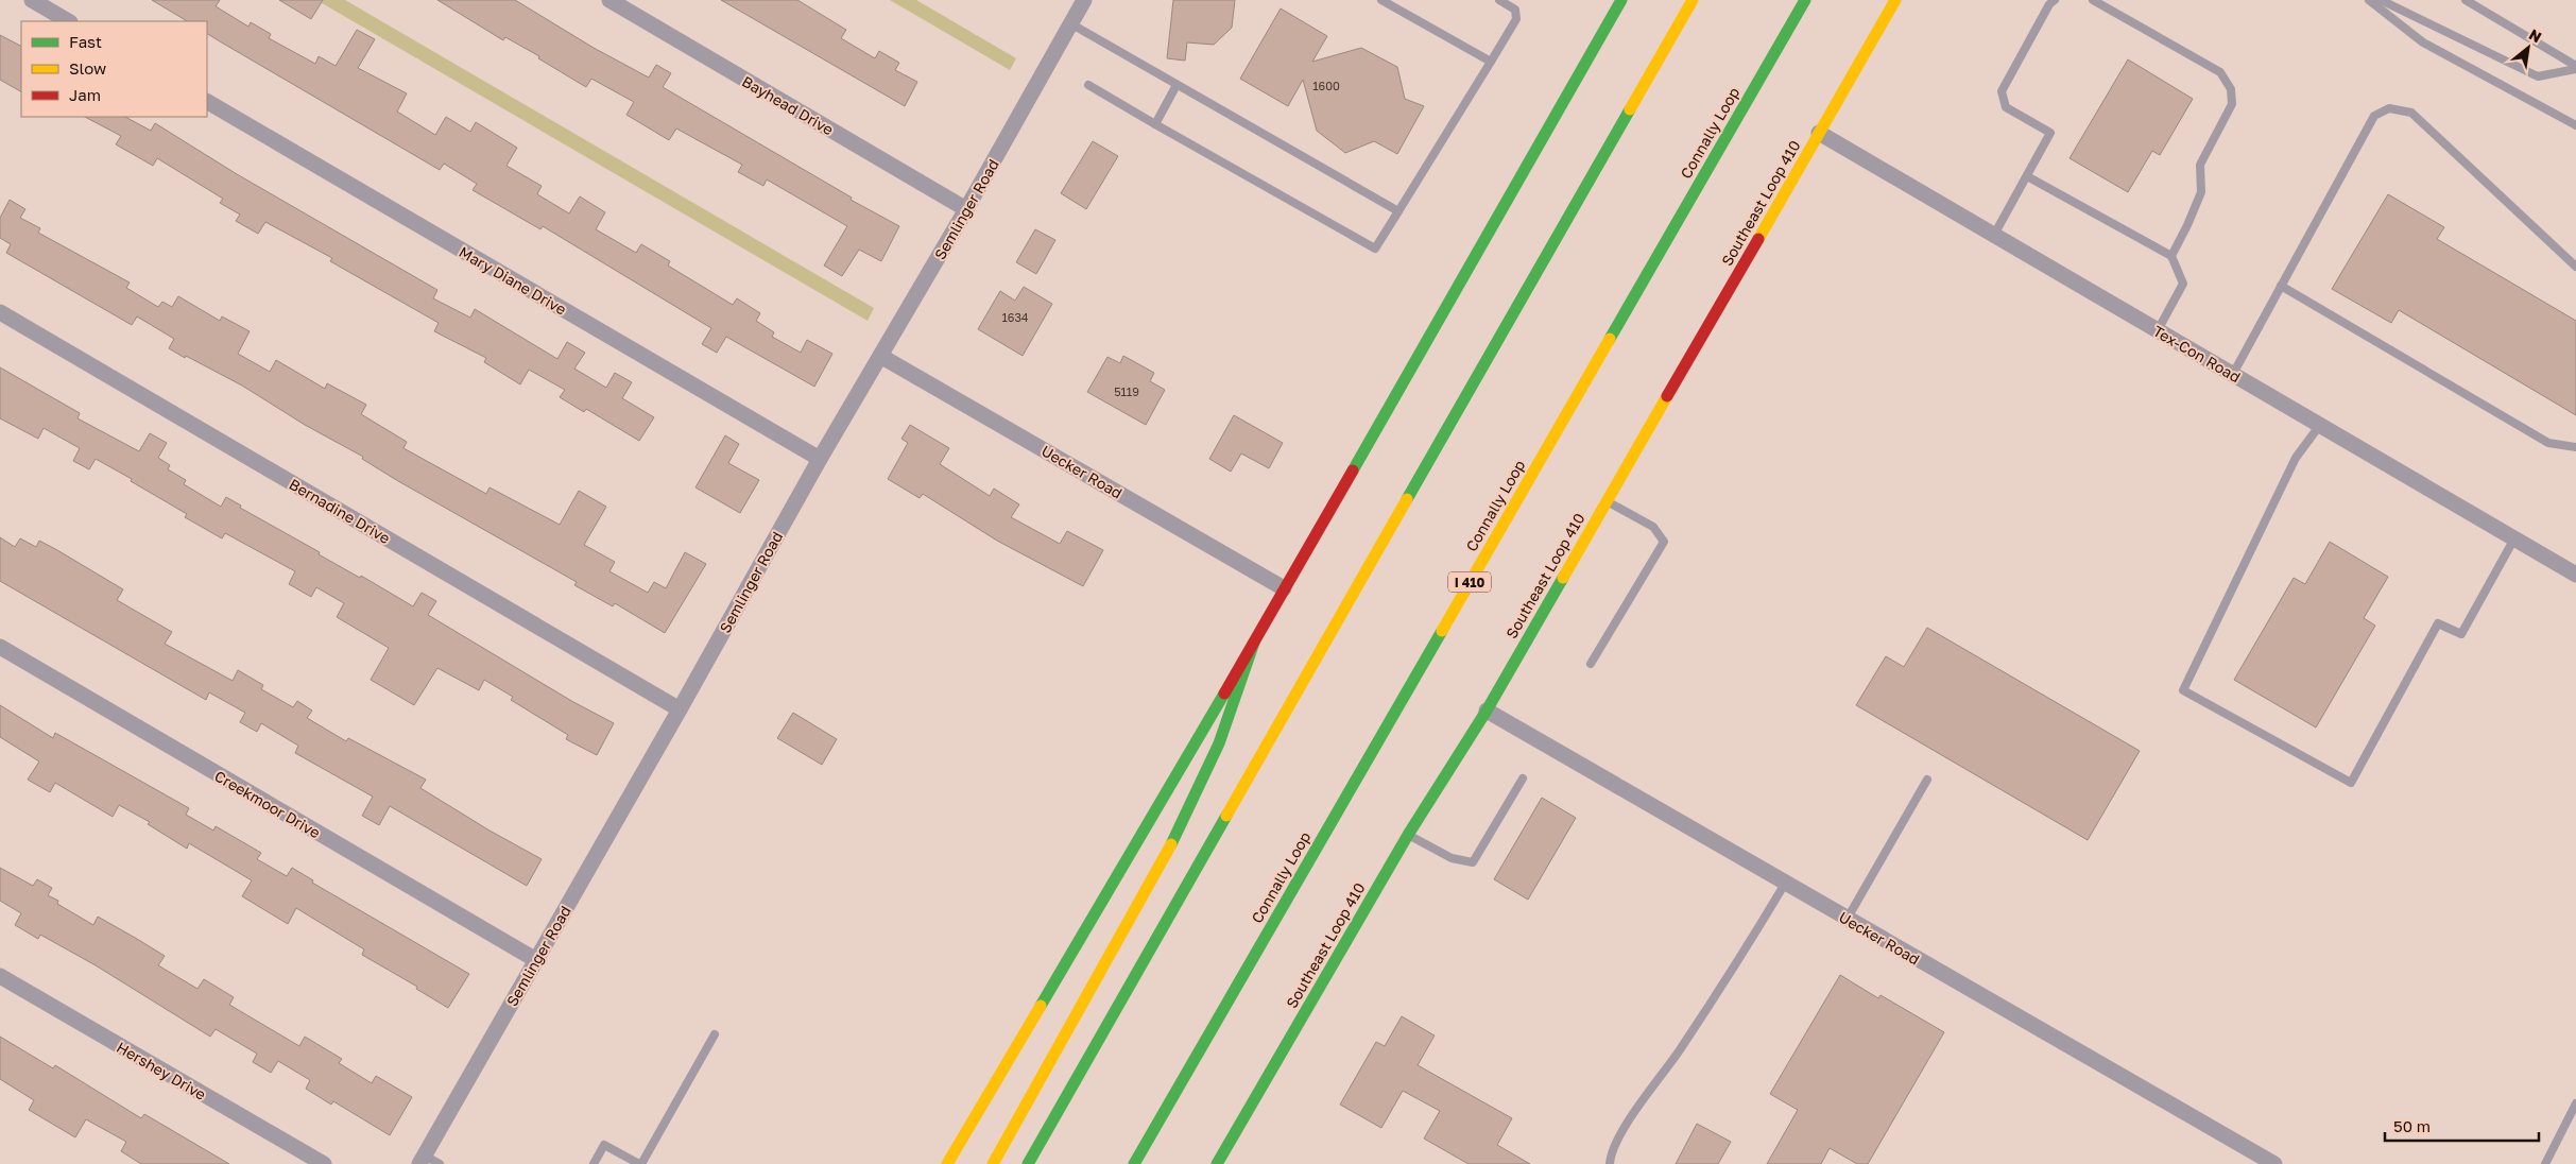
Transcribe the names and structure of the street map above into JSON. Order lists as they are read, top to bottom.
{
  "streets": {
    "main road": ["Connally Loop", "Southeast Loop 410", "I 410"],
    "street": [
      "Bayhead Drive",
      "Semlinger Road",
      "Mary Diane Drive",
      "Tex-Con Road",
      "Uecker Road",
      "Bernadine Drive",
      "Creekmoor Drive",
      "Hershey Drive"
    ]
  },
  "crossings": [
    ["Bayhead Drive", "Semlinger Road"],
    ["Southeast Loop 410", "Tex-Con Road"],
    ["Southeast Loop 410", "Uecker Road"],
    ["Semlinger Road", "Mary Diane Drive"],
    ["Semlinger Road", "Uecker Road"],
    ["Semlinger Road", "Bernadine Drive"],
    ["Semlinger Road", "Creekmoor Drive"]
  ],
  "house_numbers": ["1600", "1634", "5119"],
  "legend": ["Fast", "Slow", "Jam"],
  "scale_bar": "50 m",
  "north": "top right"
}
